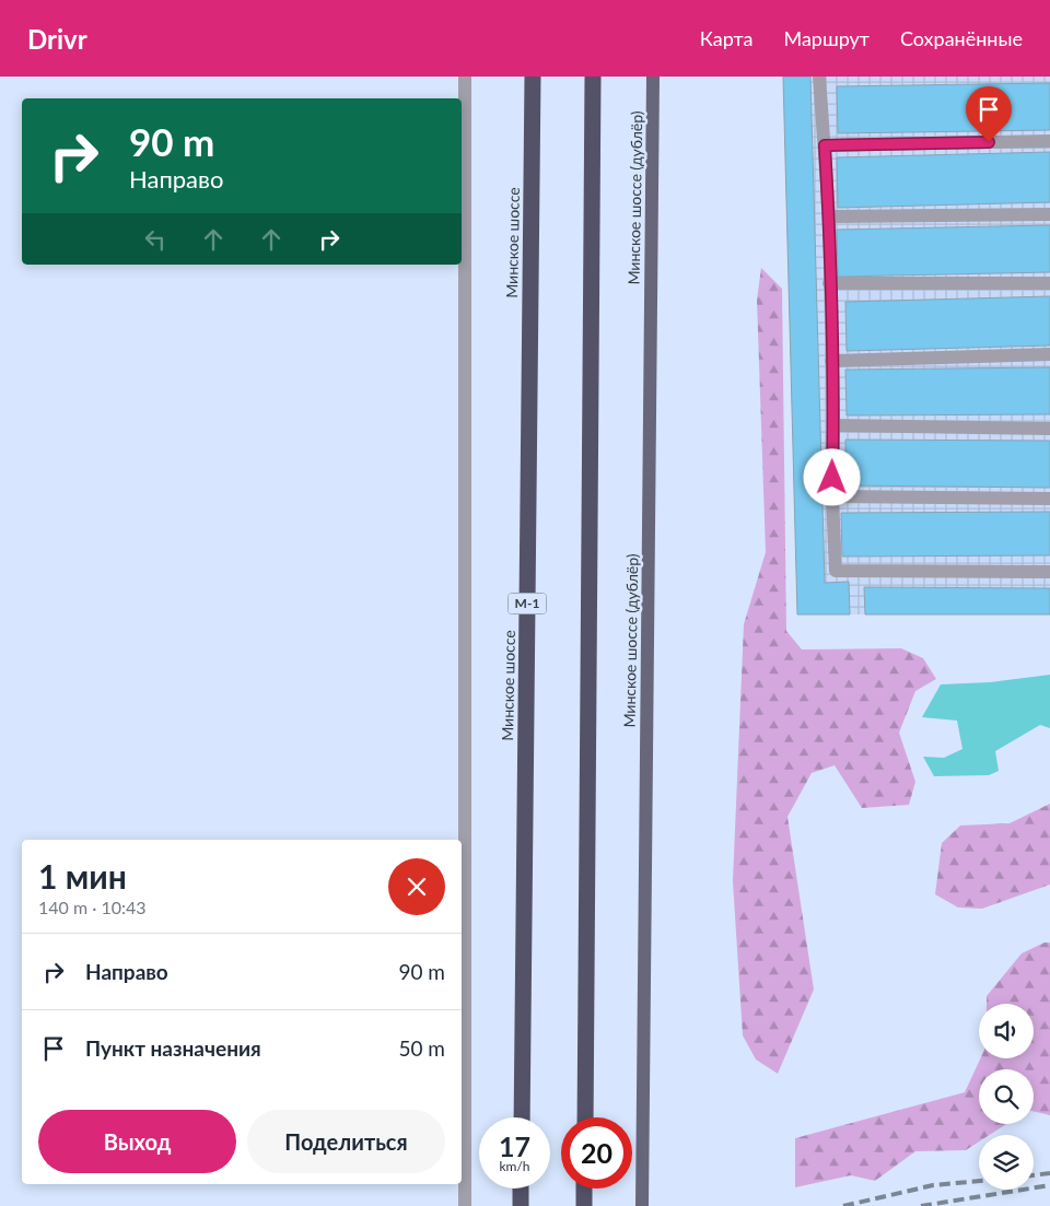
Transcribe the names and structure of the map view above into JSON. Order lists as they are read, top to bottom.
{
  "streets": {
    "highway": ["Минское шоссе", "М-1"],
    "main road": ["Минское шоссе (дублёр)"]
  },
  "page": {
    "header": "Drivr",
    "nav": ["Карта", "Маршрут", "Сохранённые"],
    "turn": ["90 m", "Направо"],
    "heading": ["1 мин", "140 m · 10:43"],
    "list": [
      {
        "name": "Направо",
        "value": "90 m"
      },
      {
        "name": "Пункт назначения",
        "value": "50 m"
      }
    ],
    "buttons": ["Выход", "Поделиться"],
    "speed": "17 km/h",
    "limit": "20"
  }
}
